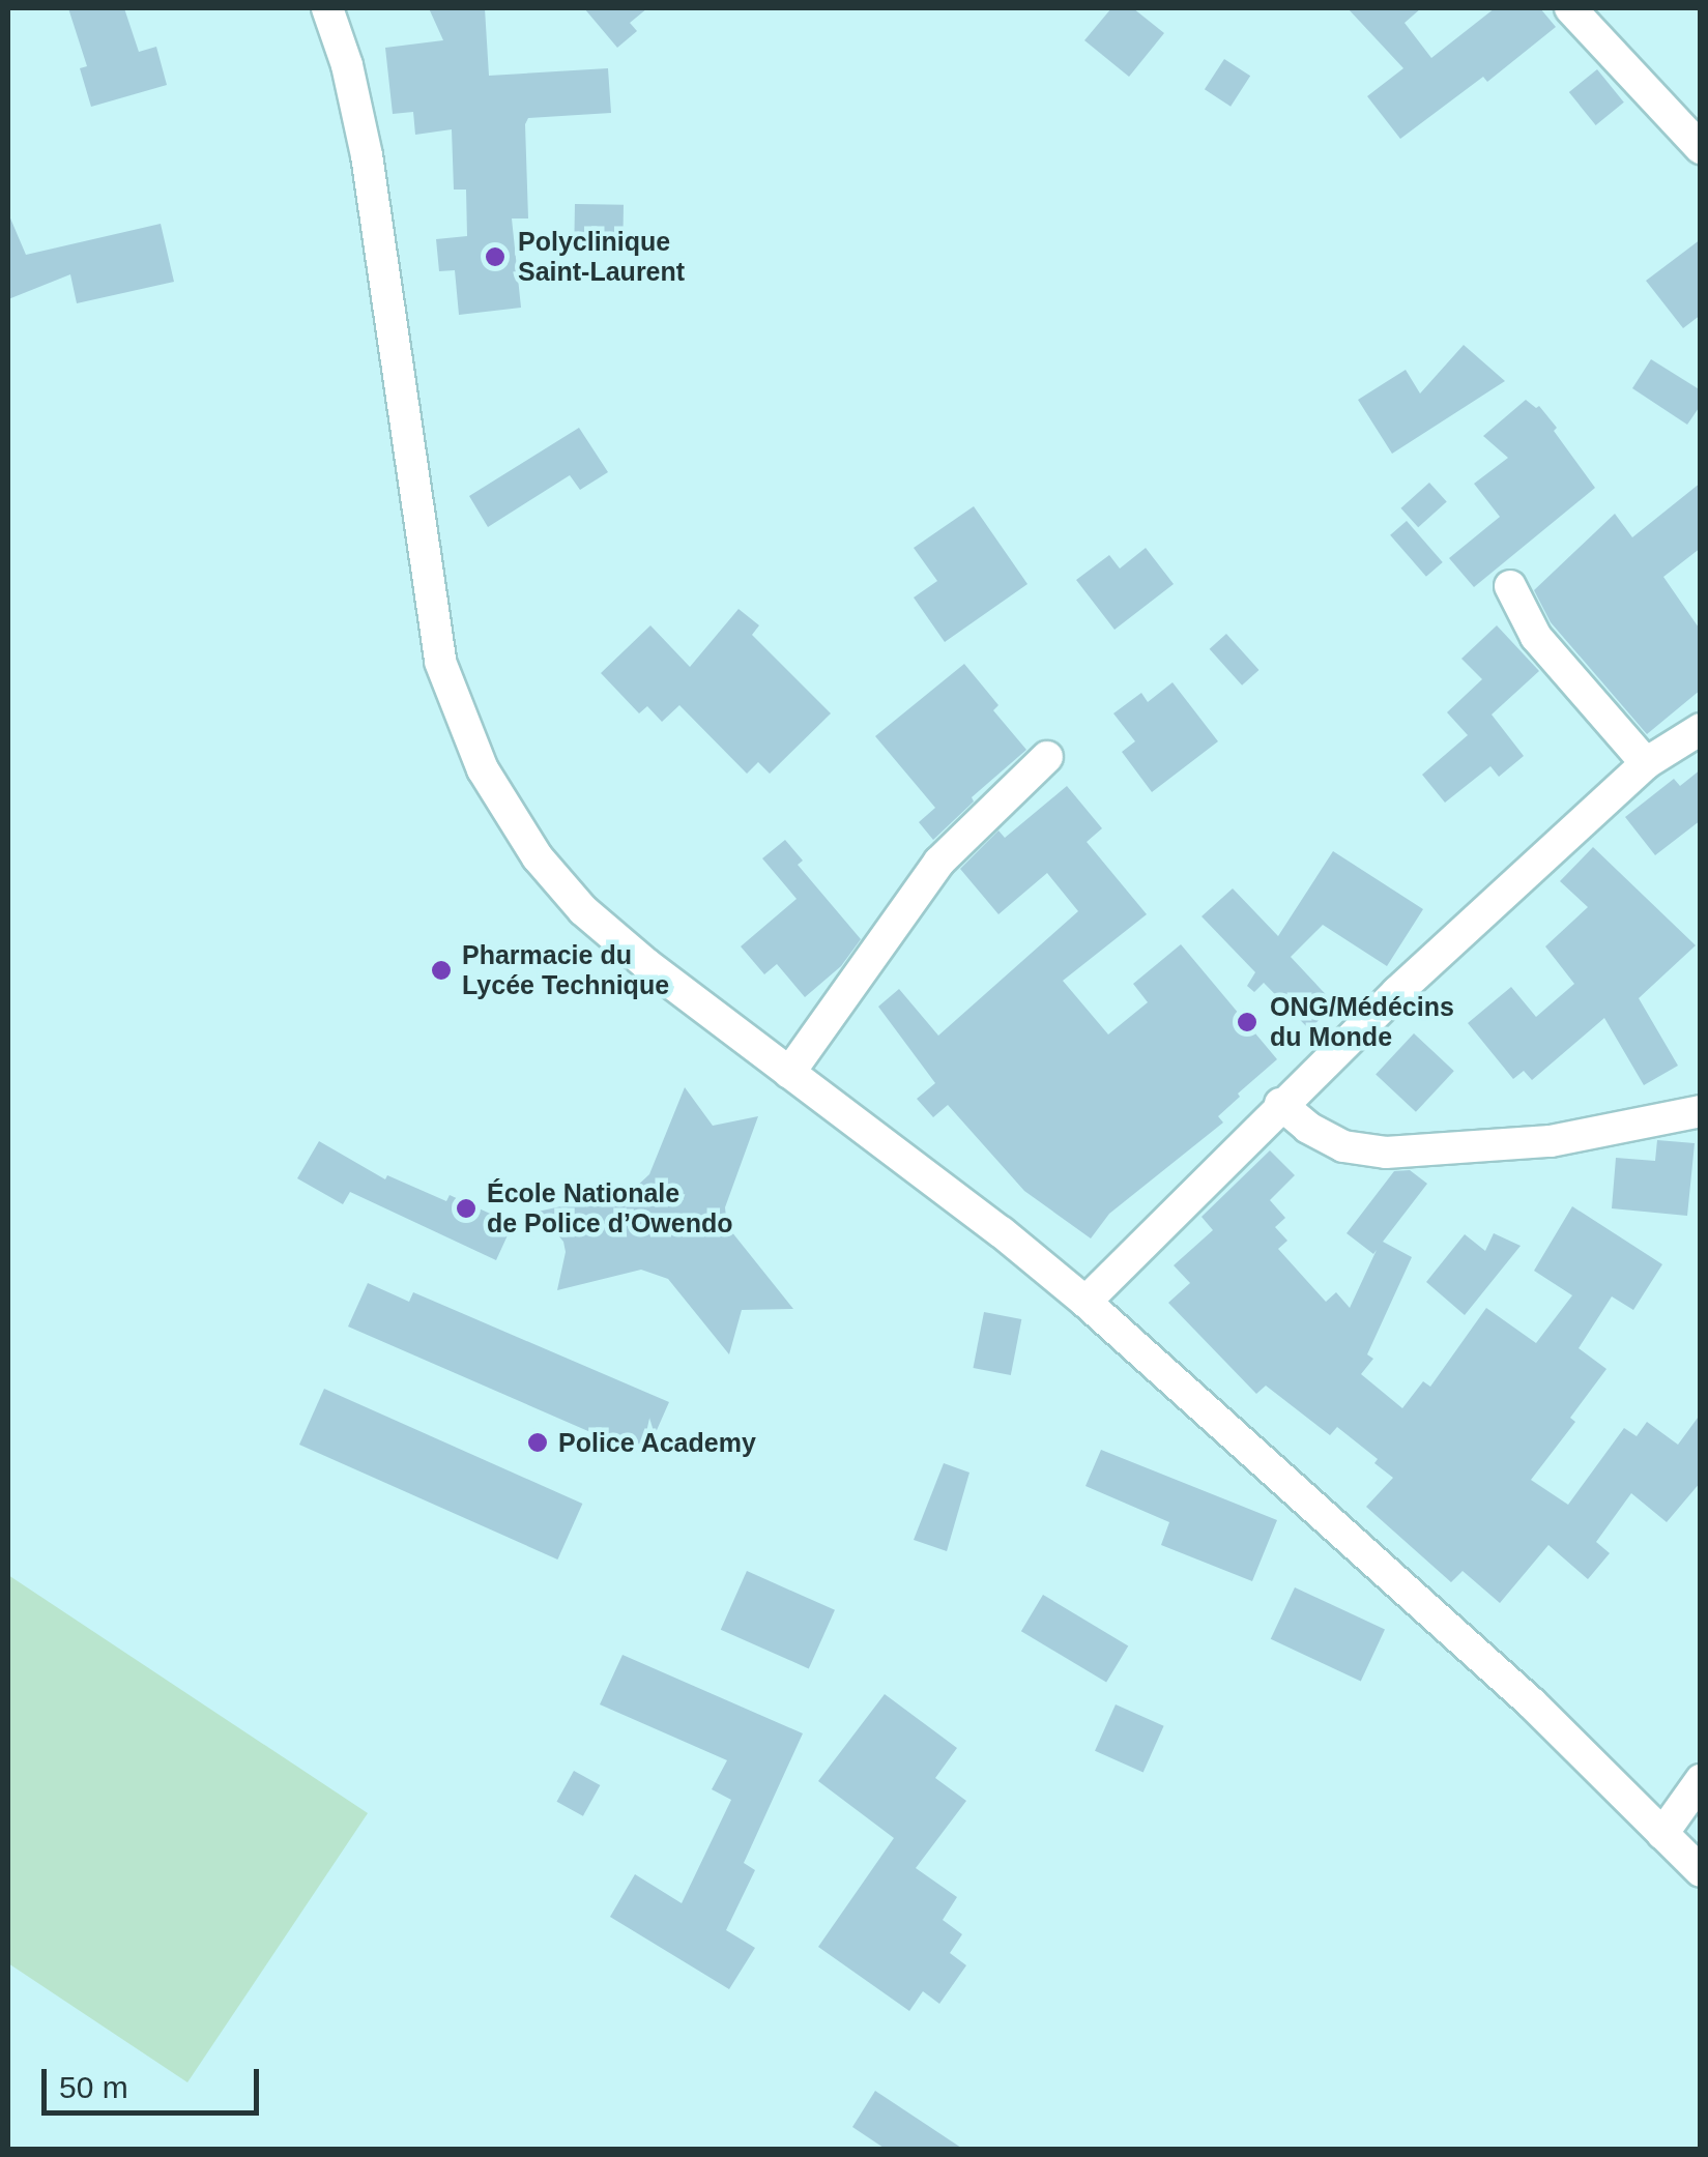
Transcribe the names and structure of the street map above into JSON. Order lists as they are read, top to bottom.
{
  "places": [
    "Polyclinique Saint-Laurent",
    "Pharmacie du Lycée Technique",
    "ONG/Médécins du Monde",
    "École Nationale de Police d’Owendo",
    "Police Academy"
  ],
  "scale_bar": "50 m"
}
